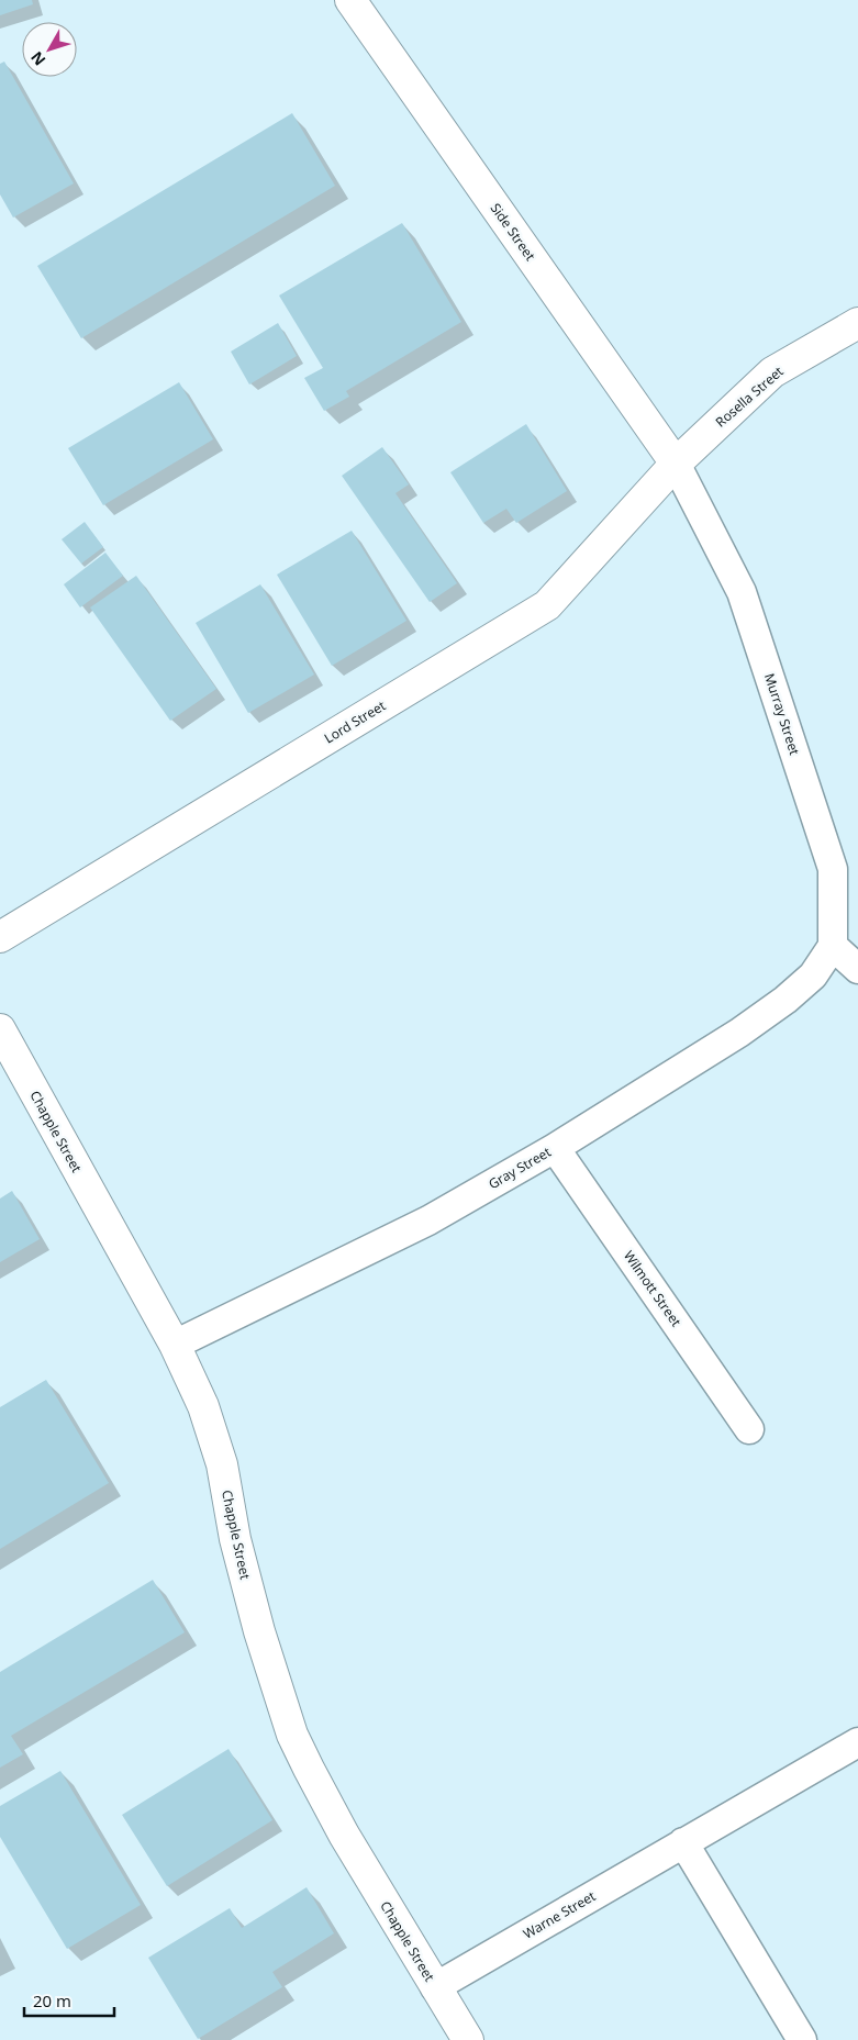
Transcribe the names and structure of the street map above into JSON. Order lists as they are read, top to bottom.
{
  "streets": {
    "street": [
      "Side Street",
      "Rosella Street",
      "Murray Street",
      "Lord Street",
      "Chapple Street",
      "Gray Street",
      "Wilmott Street",
      "Warne Street"
    ]
  },
  "crossings": [
    ["Side Street", "Rosella Street"],
    ["Side Street", "Murray Street"],
    ["Side Street", "Lord Street"],
    ["Rosella Street", "Murray Street"],
    ["Rosella Street", "Lord Street"],
    ["Murray Street", "Lord Street"],
    ["Murray Street", "Gray Street"],
    ["Chapple Street", "Gray Street"],
    ["Chapple Street", "Warne Street"],
    ["Gray Street", "Wilmott Street"]
  ],
  "scale_bar": "20 m",
  "north": "bottom left"
}
